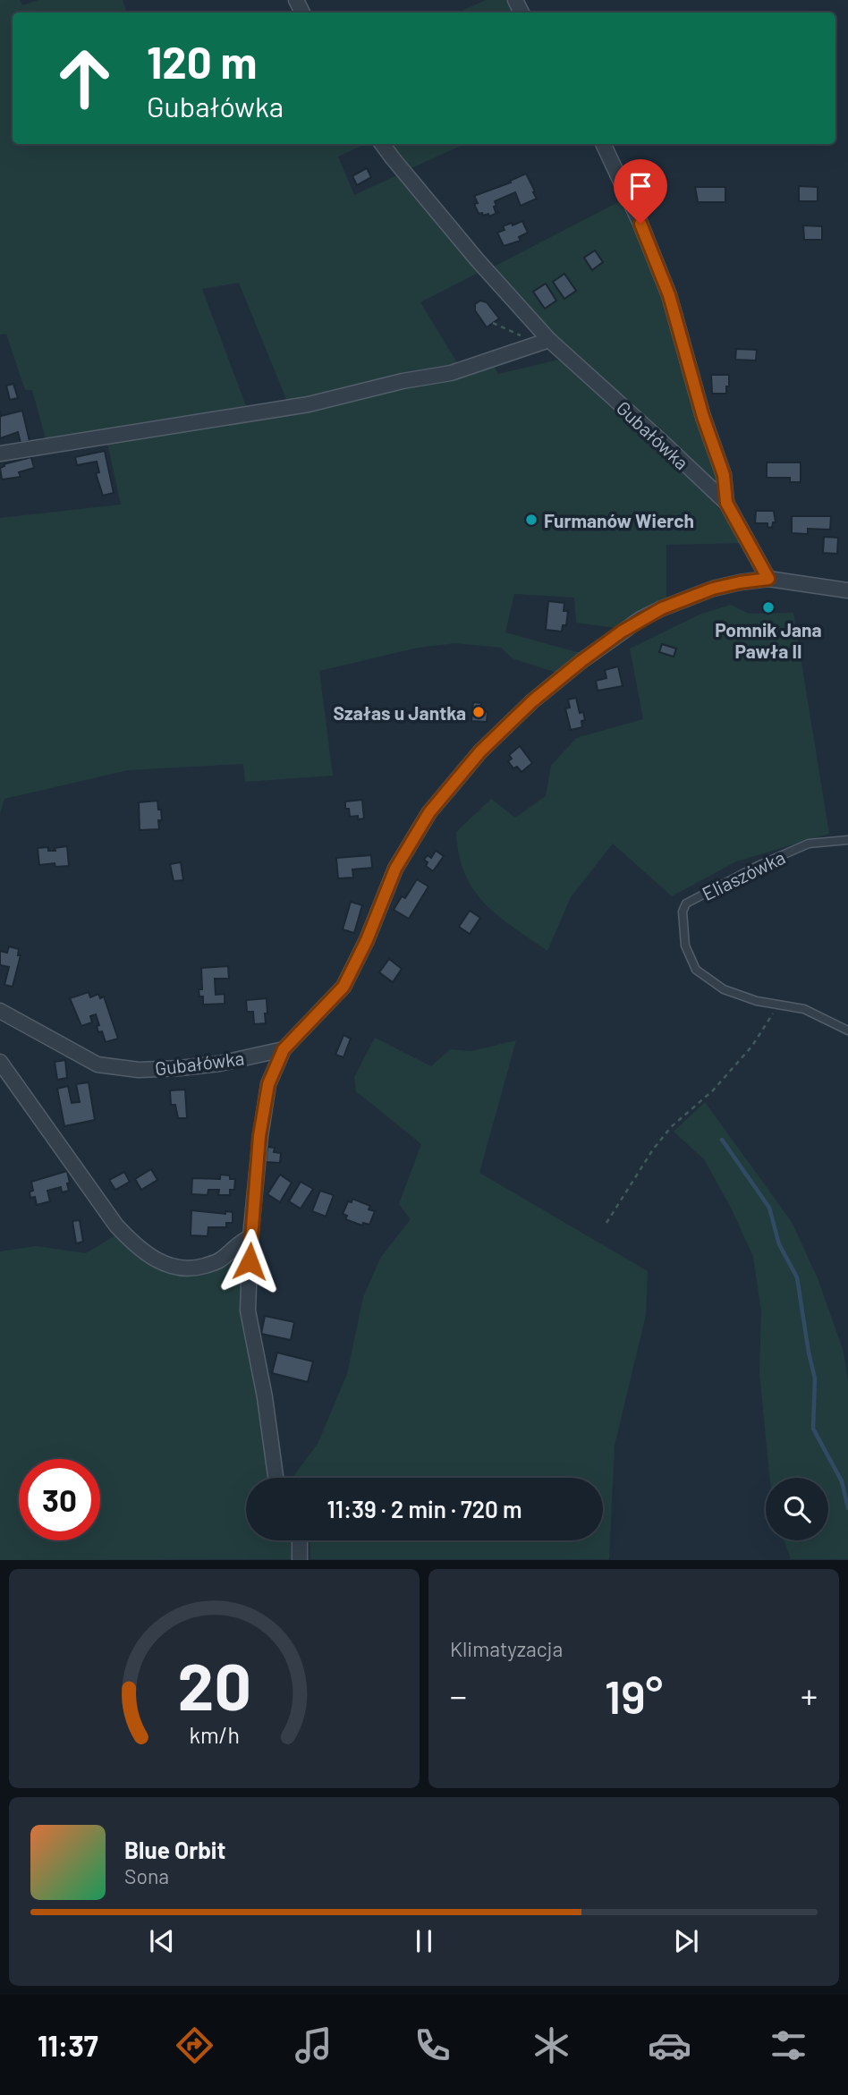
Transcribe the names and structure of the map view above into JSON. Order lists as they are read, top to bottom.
{
  "streets": {
    "street": ["Gubałówka"],
    "lane": ["Eliaszówka"]
  },
  "places": ["Furmanów Wierch", "Pomnik Jana Pawła II", "Szałas u Jantka"],
  "page": {
    "turn": ["120 m", "Gubałówka"],
    "limit": "30",
    "trip": "11:39 · 2 min · 720 m",
    "tile": "Klimatyzacja",
    "heat": ["−", "19°", "+"],
    "song": ["Blue Orbit", "Sona"],
    "tabs": "11:37",
    "gauge": ["20", "km/h"]
  }
}
